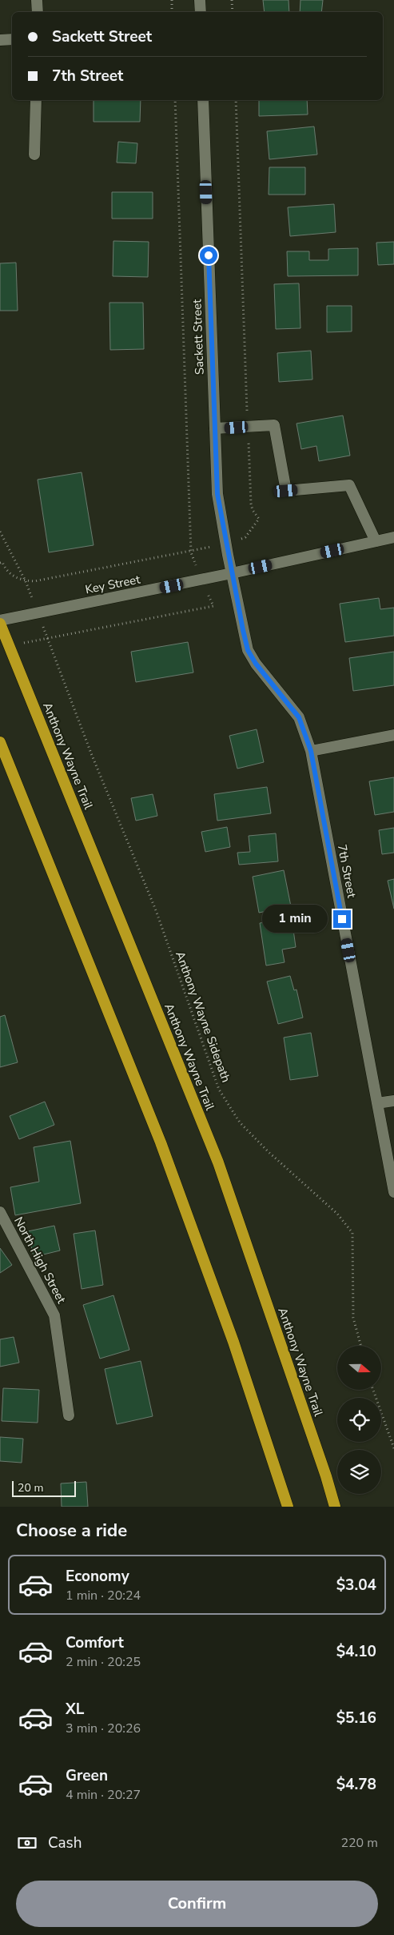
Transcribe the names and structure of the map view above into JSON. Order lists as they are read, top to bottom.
{
  "streets": {
    "highway": ["Anthony Wayne Trail"],
    "street": [
      "Sackett Street",
      "Key Street",
      "7th Street",
      "North High Street"
    ],
    "path": ["Anthony Wayne Sidepath"]
  },
  "crossings": [
    ["Sackett Street", "Key Street"],
    ["Sackett Street", "7th Street"],
    ["Key Street", "Anthony Wayne Trail"],
    ["Key Street", "7th Street"]
  ],
  "scale_bar": "20 m",
  "north": "right",
  "page": {
    "banner": ["Sackett Street", "7th Street"],
    "bubble": "1 min",
    "scale": "20 m",
    "heading": "Choose a ride",
    "list": [
      {
        "name": "Economy",
        "note": "1 min · 20:24",
        "value": "$3.04"
      },
      {
        "name": "Comfort",
        "note": "2 min · 20:25",
        "value": "$4.10"
      },
      {
        "name": "XL",
        "note": "3 min · 20:26",
        "value": "$5.16"
      },
      {
        "name": "Green",
        "note": "4 min · 20:27",
        "value": "$4.78"
      }
    ],
    "pay": ["Cash", "220 m"],
    "buttons": "Confirm"
  }
}
